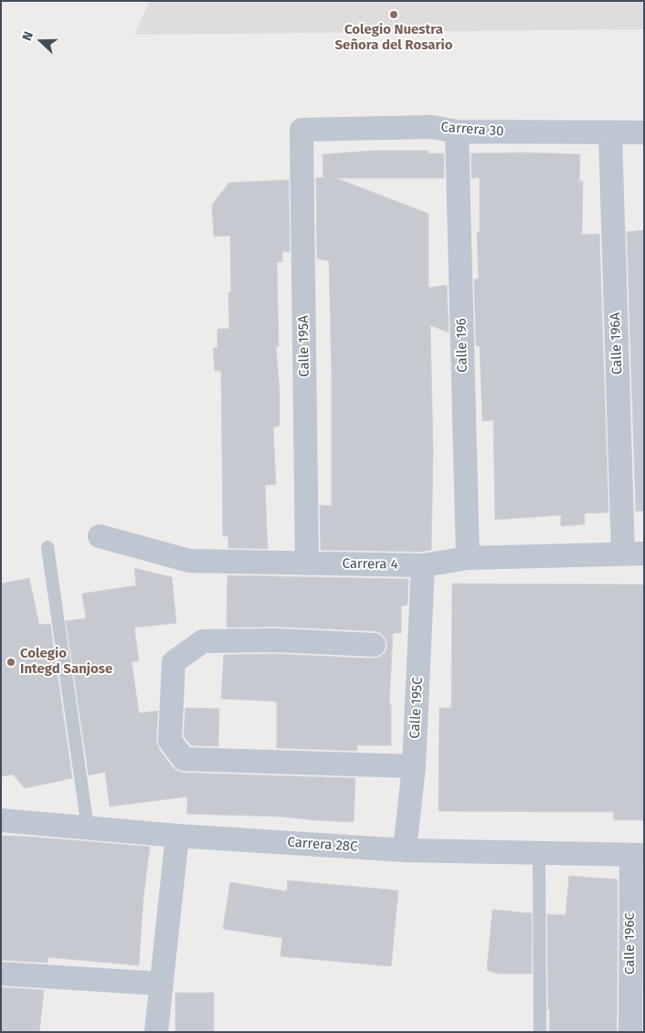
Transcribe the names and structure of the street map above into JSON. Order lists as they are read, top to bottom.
{
  "streets": {
    "street": [
      "Carrera 30",
      "Calle 196A",
      "Calle 196",
      "Calle 195A",
      "Carrera 4",
      "Calle 195C",
      "Carrera 28C",
      "Calle 196C"
    ]
  },
  "crossings": [
    ["Carrera 30", "Calle 196A"],
    ["Carrera 30", "Calle 196"],
    ["Carrera 30", "Calle 195A"],
    ["Calle 196A", "Carrera 4"],
    ["Calle 196", "Carrera 4"],
    ["Calle 195A", "Carrera 4"],
    ["Carrera 4", "Calle 195C"],
    ["Calle 195C", "Carrera 28C"],
    ["Carrera 28C", "Calle 196C"]
  ],
  "places": ["Colegio Nuestra Señora del Rosario", "Colegio Integd Sanjose"],
  "north": "left"
}
